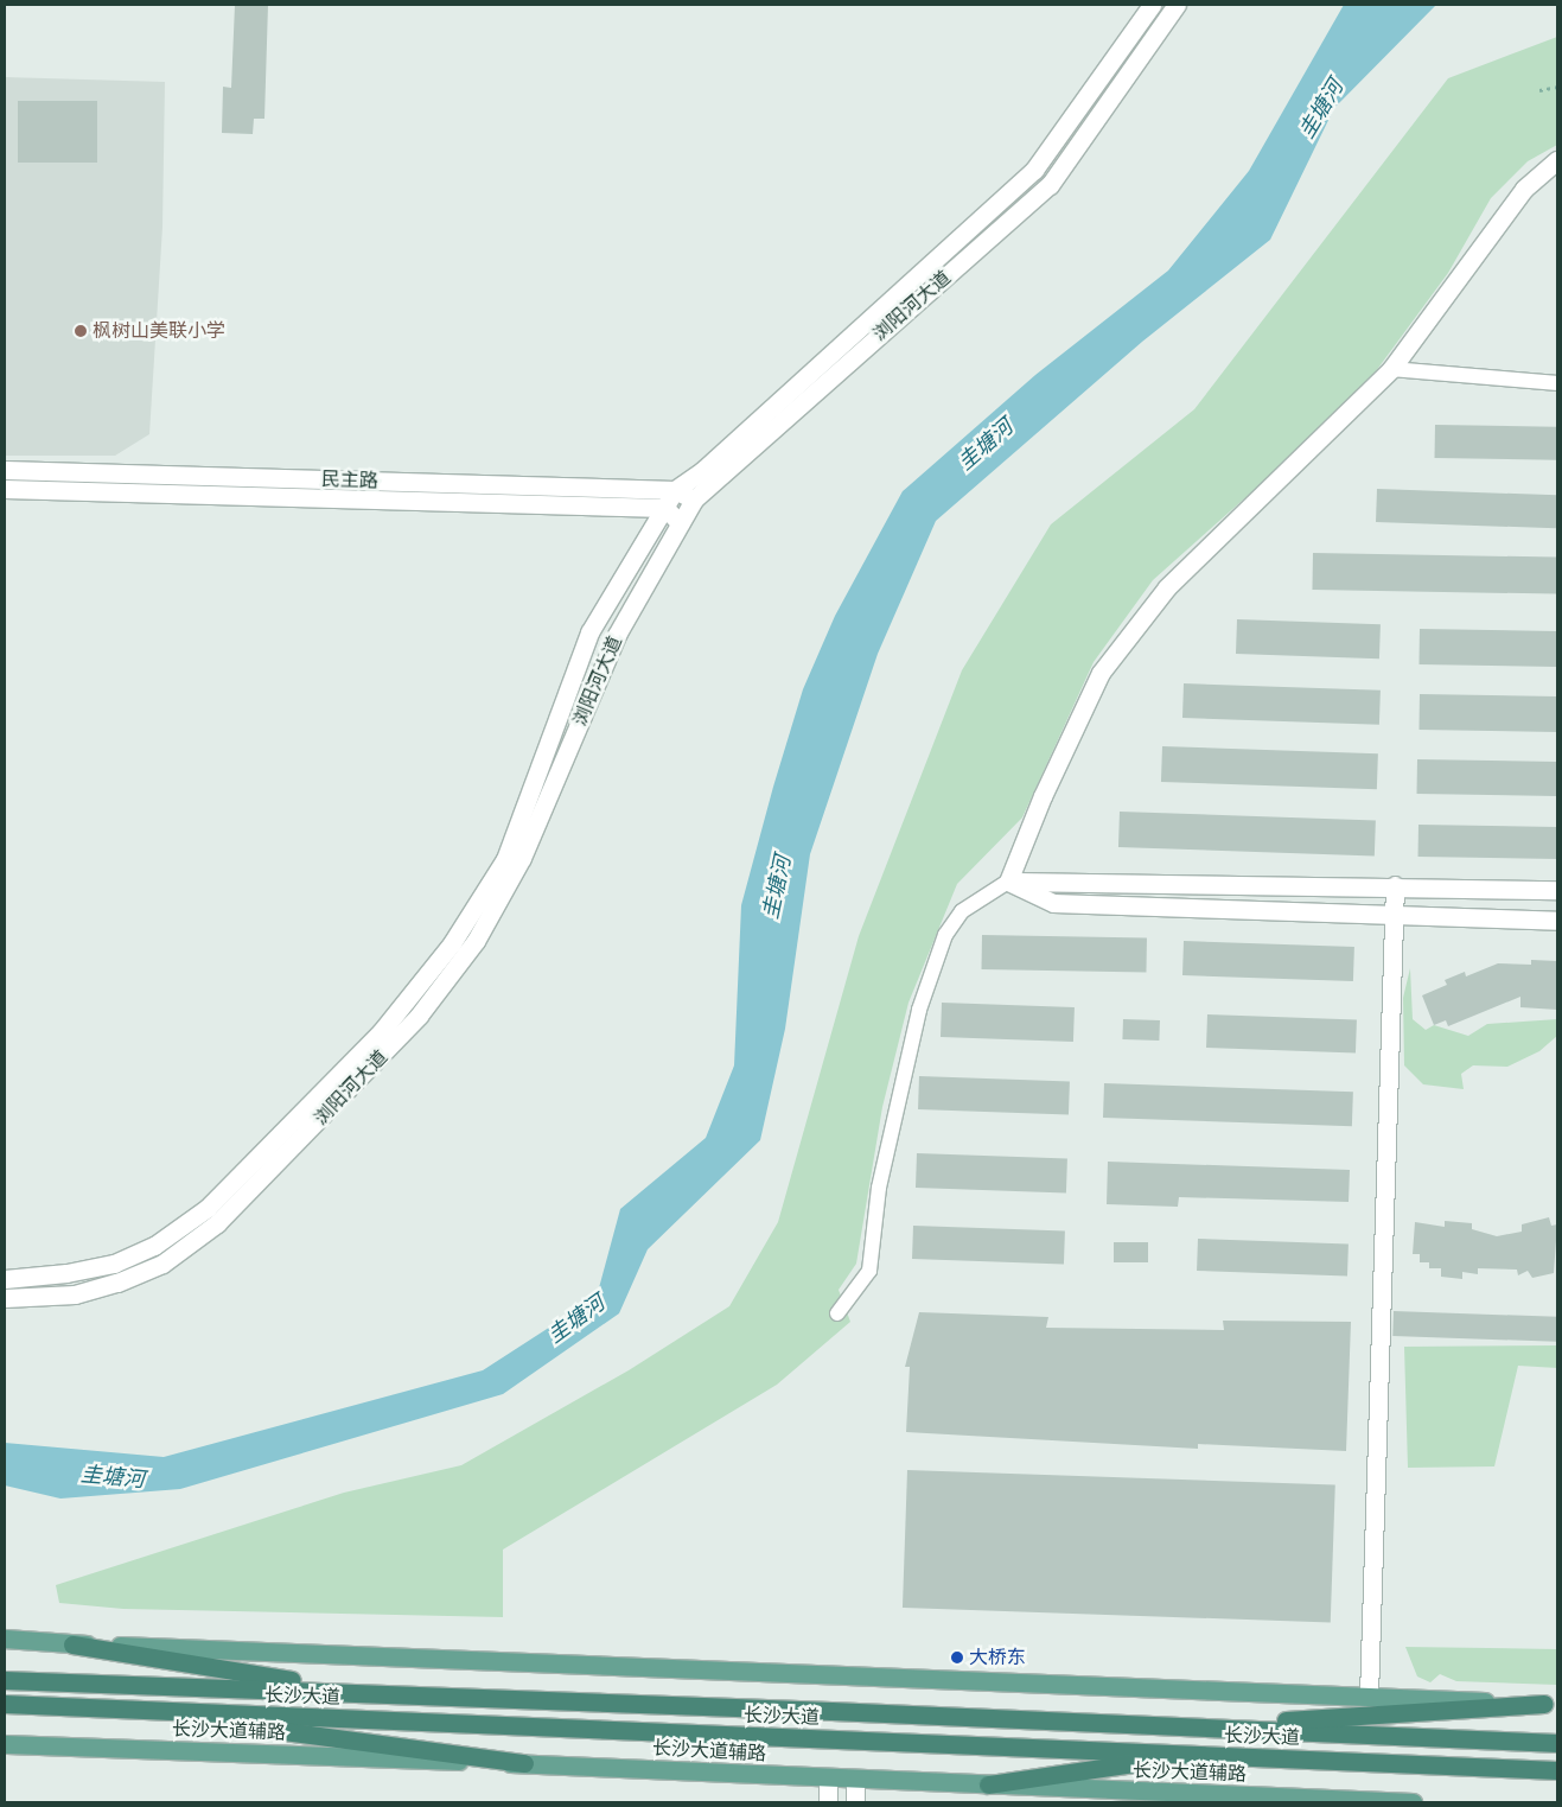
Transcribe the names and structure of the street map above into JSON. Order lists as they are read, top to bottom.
{
  "streets": {
    "highway": ["长沙大道"],
    "main road": ["长沙大道辅路"],
    "street": ["浏阳河大道", "民主路"]
  },
  "crossings": [
    ["浏阳河大道", "民主路"]
  ],
  "water": ["圭塘河"],
  "places": ["枫树山美联小学", "大桥东"]
}
